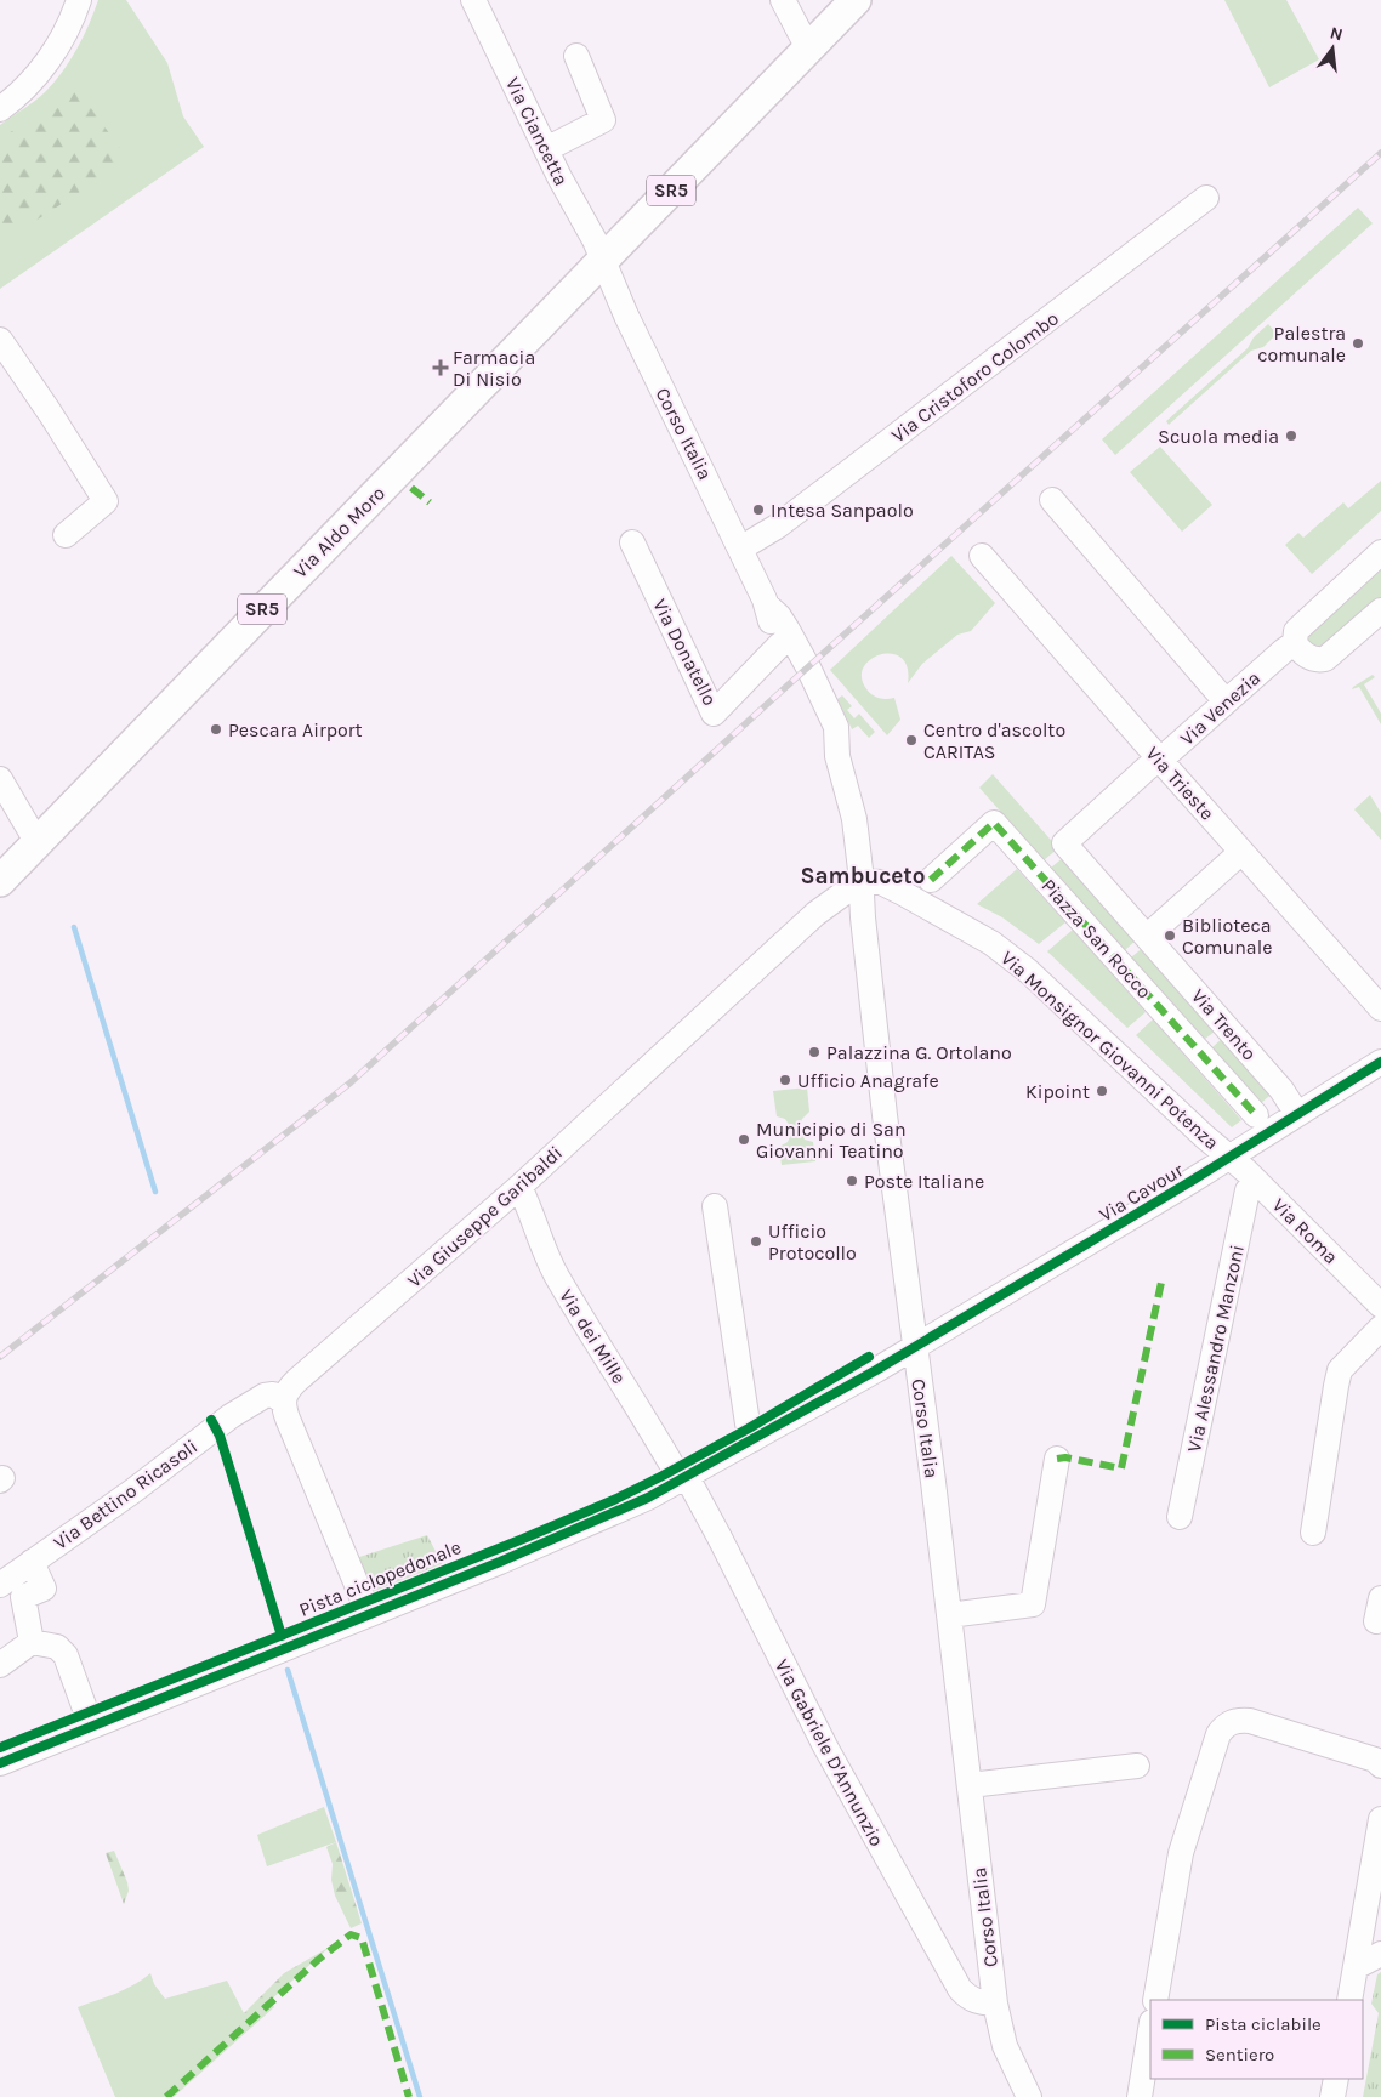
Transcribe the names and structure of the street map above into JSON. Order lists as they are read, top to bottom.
{
  "streets": {
    "main road": ["SR5", "Via Aldo Moro"],
    "street": [
      "Via Ciancetta",
      "Via Cristoforo Colombo",
      "Corso Italia",
      "Via Donatello",
      "Via Venezia",
      "Via Trieste",
      "Piazza San Rocco",
      "Via Trento",
      "Via Monsignor Giovanni Potenza",
      "Via Cavour",
      "Via Giuseppe Garibaldi",
      "Via Roma",
      "Via dei Mille",
      "Via Alessandro Manzoni",
      "Via Bettino Ricasoli",
      "Via Gabriele D'Annunzio"
    ],
    "cycle path": ["Pista ciclopedonale"]
  },
  "crossings": [
    ["Via Ciancetta", "SR5"],
    ["Via Ciancetta", "Corso Italia"],
    ["Via Ciancetta", "Via Aldo Moro"],
    ["SR5", "Corso Italia"],
    ["SR5", "Via Aldo Moro"],
    ["Via Cristoforo Colombo", "Corso Italia"],
    ["Corso Italia", "Via Aldo Moro"],
    ["Corso Italia", "Via Donatello"],
    ["Corso Italia", "Via Monsignor Giovanni Potenza"],
    ["Corso Italia", "Via Cavour"],
    ["Corso Italia", "Via Giuseppe Garibaldi"],
    ["Corso Italia", "Via Gabriele D'Annunzio"],
    ["Via Venezia", "Via Trieste"],
    ["Via Venezia", "Via Trento"],
    ["Via Trento", "Via Cavour"],
    ["Via Monsignor Giovanni Potenza", "Via Cavour"],
    ["Via Monsignor Giovanni Potenza", "Via Giuseppe Garibaldi"],
    ["Via Monsignor Giovanni Potenza", "Via Roma"],
    ["Via Cavour", "Via Roma"],
    ["Via Cavour", "Via dei Mille"],
    ["Via Cavour", "Via Gabriele D'Annunzio"],
    ["Via Giuseppe Garibaldi", "Via dei Mille"],
    ["Via Giuseppe Garibaldi", "Via Bettino Ricasoli"],
    ["Via Roma", "Via Alessandro Manzoni"],
    ["Via dei Mille", "Via Gabriele D'Annunzio"]
  ],
  "districts": ["Sambuceto"],
  "places": {
    "other": [
      "Palestra comunale",
      "Scuola media",
      "Intesa Sanpaolo",
      "Pescara Airport",
      "Centro d'ascolto CARITAS",
      "Biblioteca Comunale",
      "Palazzina G. Ortolano",
      "Ufficio Anagrafe",
      "Kipoint",
      "Municipio di San Giovanni Teatino",
      "Poste Italiane",
      "Ufficio Protocollo"
    ],
    "health": ["Farmacia Di Nisio"]
  },
  "legend": ["Pista ciclabile", "Sentiero"],
  "north": "top"
}
